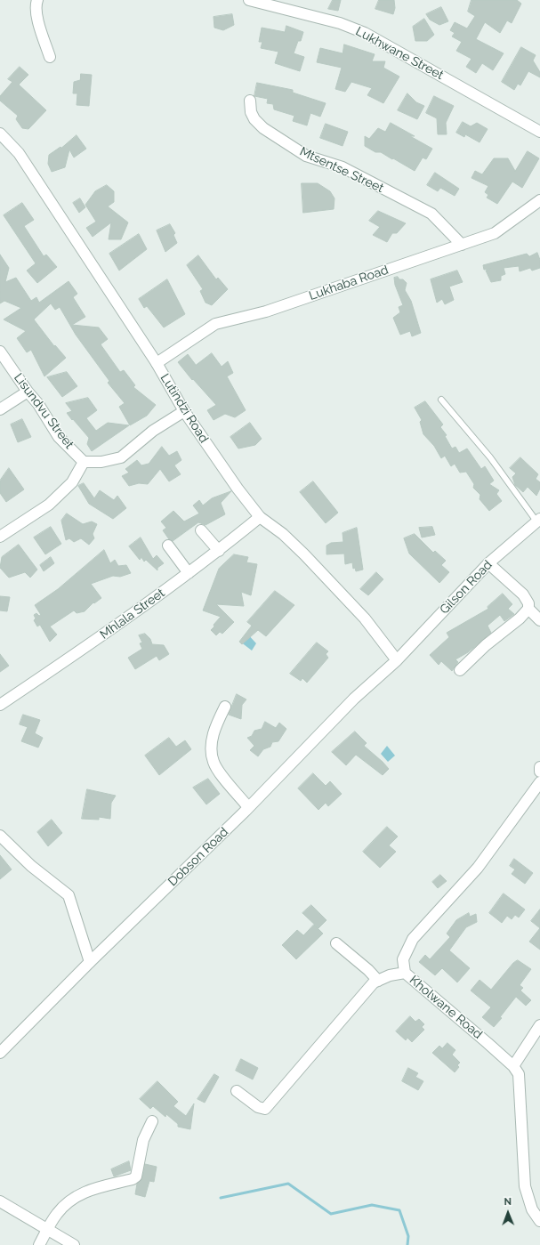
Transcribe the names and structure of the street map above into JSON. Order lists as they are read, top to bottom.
{
  "streets": {
    "street": [
      "Lukhwane Street",
      "Mtsentse Street",
      "Lukhaba Road",
      "Lutindzi Road",
      "Lisundvu Street",
      "Gilson Road",
      "Mhlala Street",
      "Dobson Road",
      "Kholwane Road"
    ]
  },
  "crossings": [
    ["Mtsentse Street", "Lukhaba Road"],
    ["Lukhaba Road", "Lutindzi Road"],
    ["Lutindzi Road", "Gilson Road"],
    ["Lutindzi Road", "Mhlala Street"],
    ["Lutindzi Road", "Dobson Road"],
    ["Gilson Road", "Dobson Road"]
  ],
  "north": "top"
}
